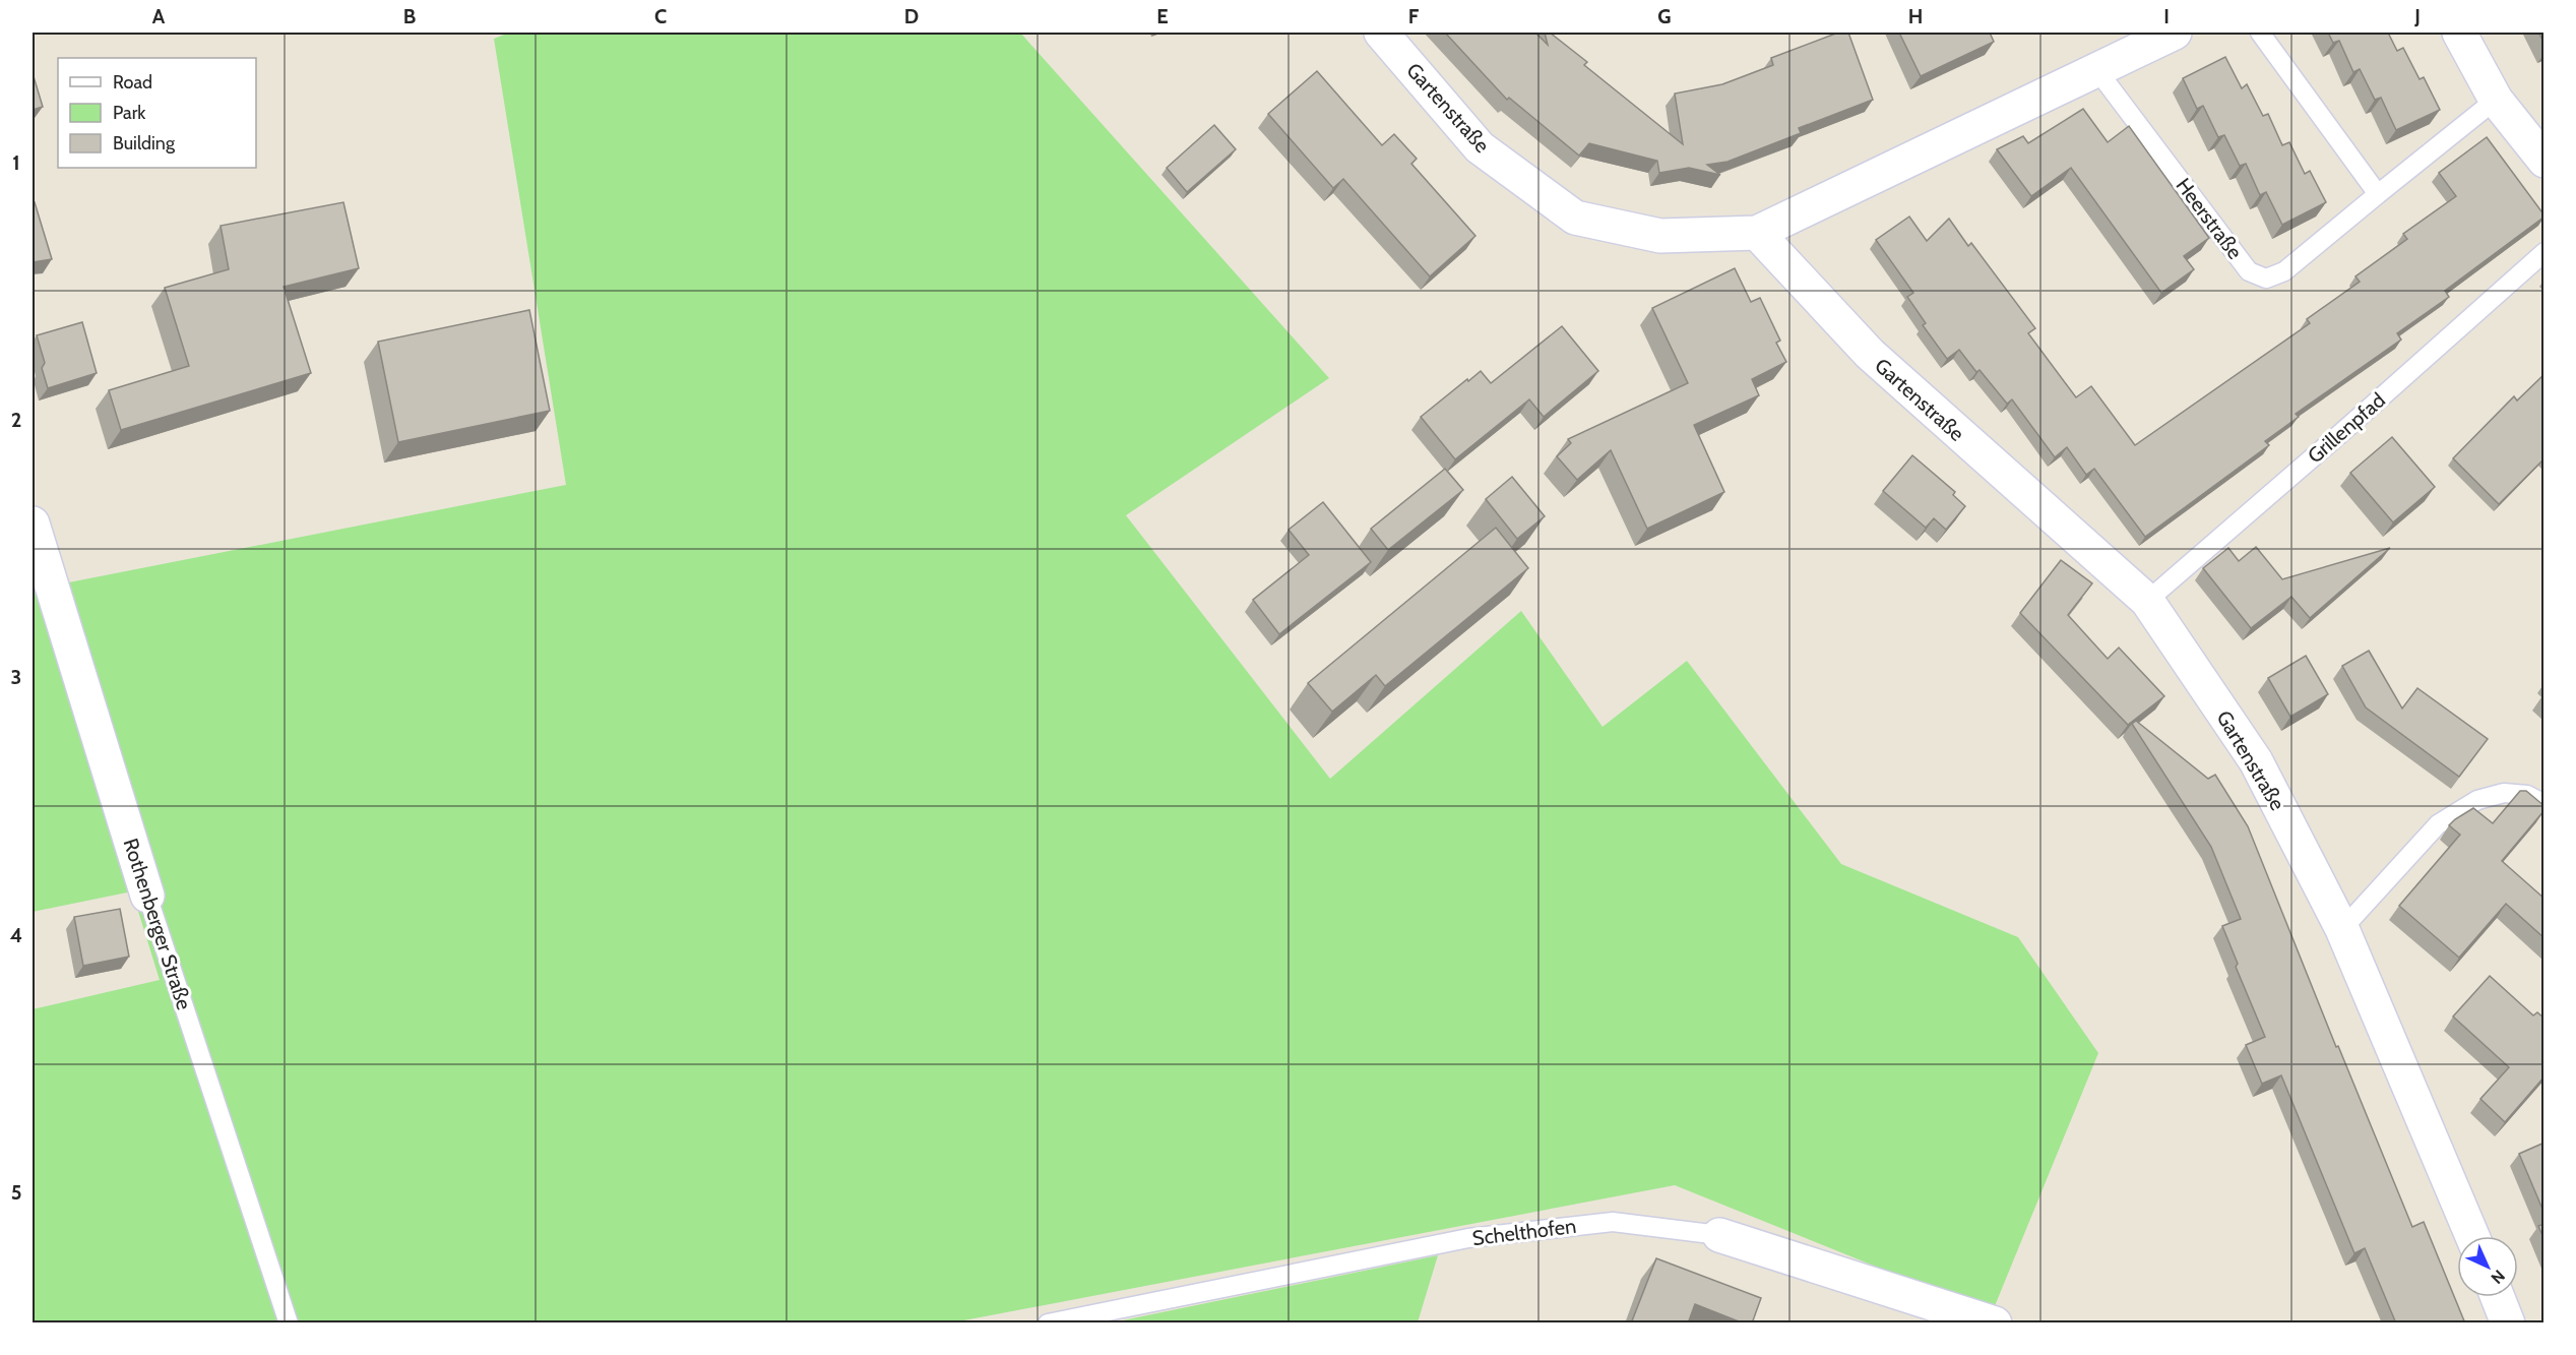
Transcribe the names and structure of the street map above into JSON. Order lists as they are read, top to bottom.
{
  "streets": {
    "street": ["Gartenstraße", "Rothenberger Straße", "Schelthofen"],
    "lane": ["Heerstraße", "Grillenpfad"]
  },
  "crossings": [
    ["Gartenstraße", "Grillenpfad"]
  ],
  "legend": ["Road", "Park", "Building"],
  "north": "bottom right",
  "grid": {
    "columns": [
      "A",
      "B",
      "C",
      "D",
      "E",
      "F",
      "G",
      "H",
      "I",
      "J"
    ],
    "rows": [
      "1",
      "2",
      "3",
      "4",
      "5"
    ]
  }
}
